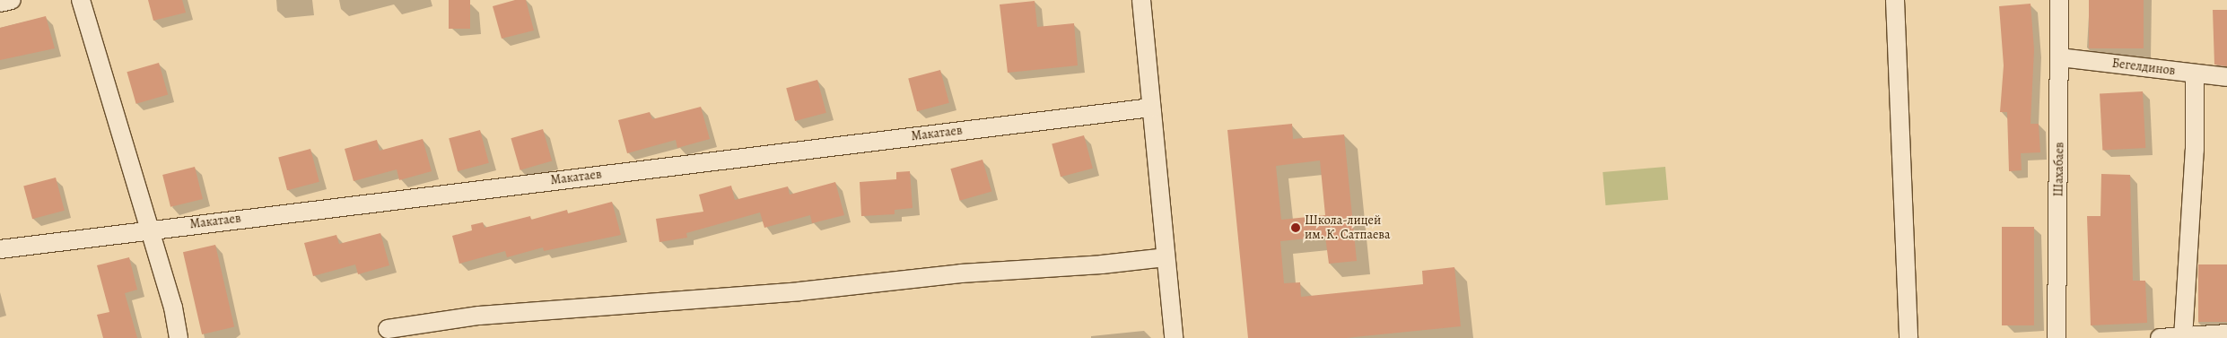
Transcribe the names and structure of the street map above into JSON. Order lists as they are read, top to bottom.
{
  "streets": {
    "street": ["Бегелдинов", "Макатаев", "Шахабаев"]
  },
  "crossings": [
    ["Бегелдинов", "Шахабаев"]
  ],
  "places": ["Школа-лицей им. К. Сатпаева"]
}
